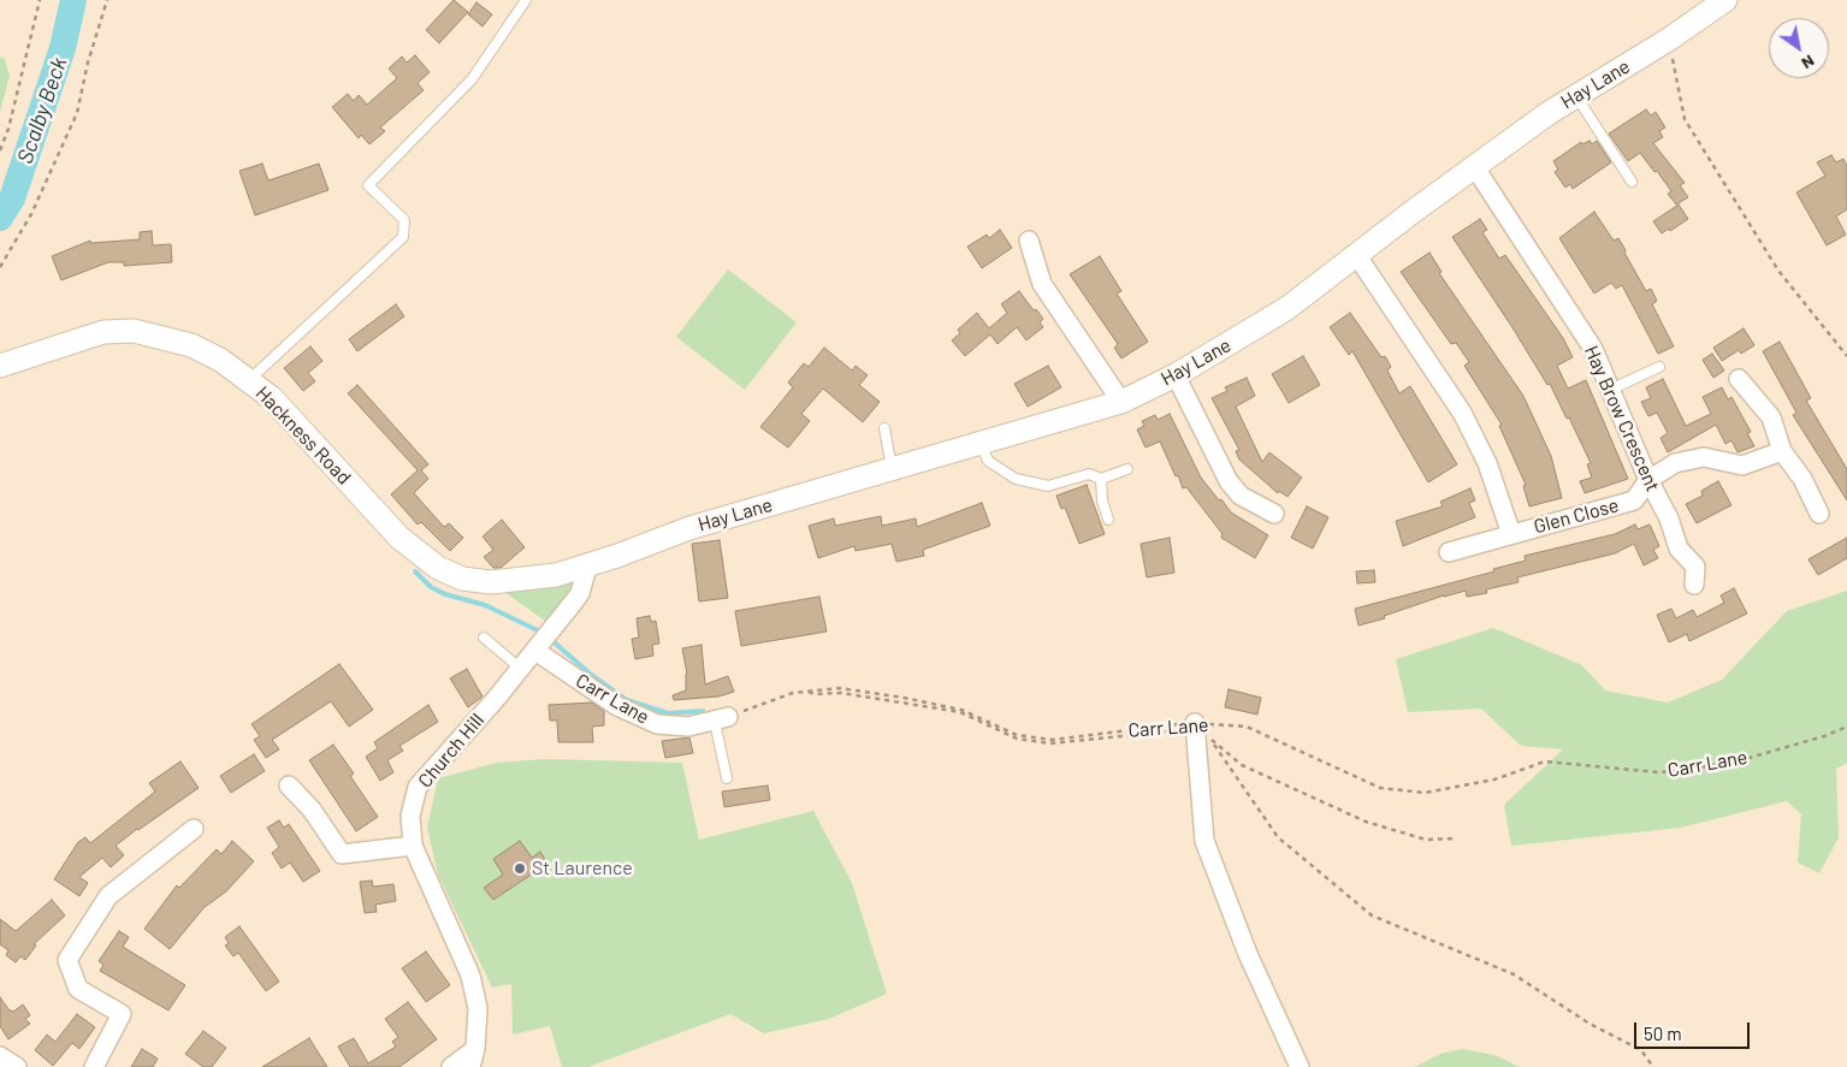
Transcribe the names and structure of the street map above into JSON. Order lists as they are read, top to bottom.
{
  "streets": {
    "street": [
      "Hay Lane",
      "Hay Brow Crescent",
      "Hackness Road",
      "Glen Close",
      "Carr Lane",
      "Church Hill"
    ]
  },
  "crossings": [
    ["Hay Lane", "Hay Brow Crescent"],
    ["Hay Lane", "Hackness Road"],
    ["Hay Lane", "Church Hill"],
    ["Hay Brow Crescent", "Glen Close"],
    ["Hackness Road", "Church Hill"],
    ["Carr Lane", "Church Hill"]
  ],
  "water": ["Scalby Beck"],
  "places": ["St Laurence"],
  "scale_bar": "50 m",
  "north": "bottom right"
}
